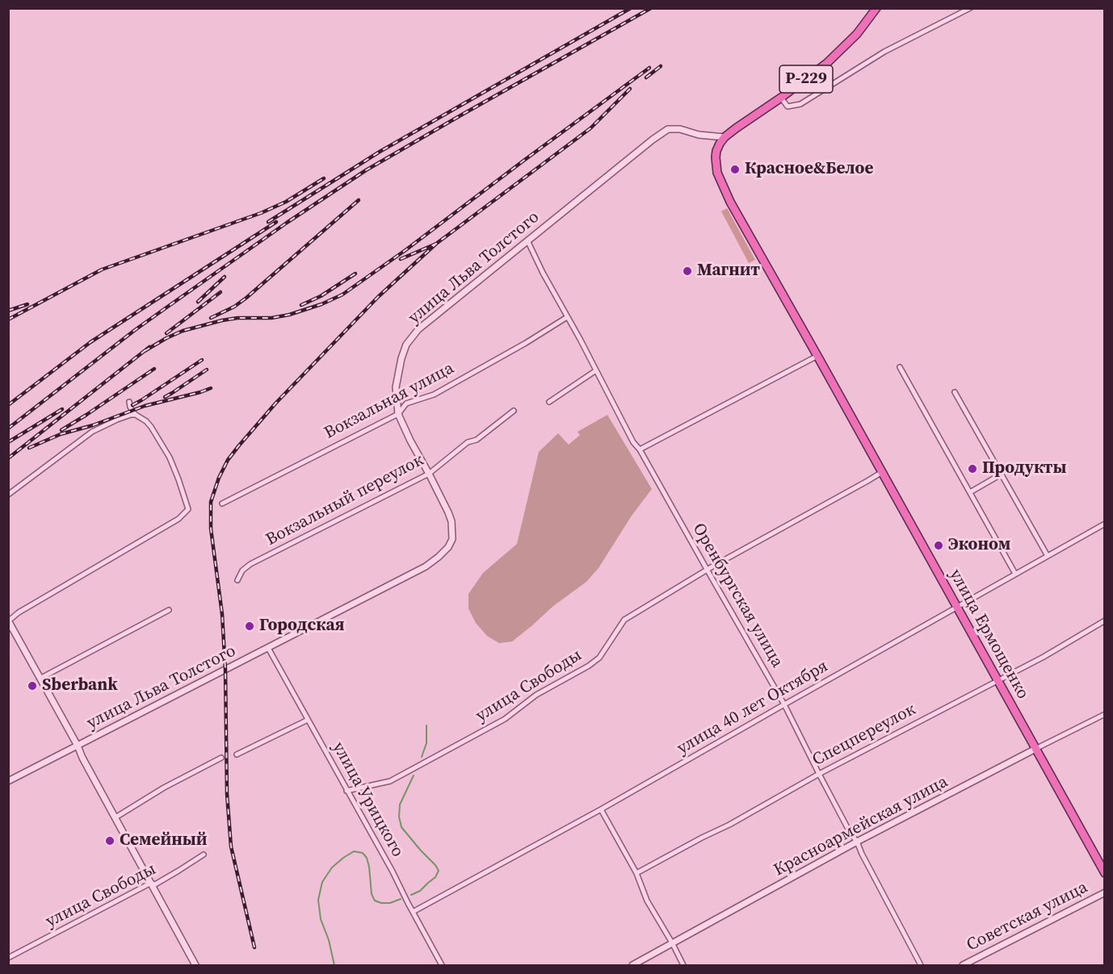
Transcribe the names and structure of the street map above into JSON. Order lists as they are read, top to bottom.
{
  "streets": {
    "highway": ["Р-229", "улица Ермощенко"],
    "street": [
      "улица Льва Толстого",
      "Вокзальная улица",
      "Вокзальный переулок",
      "Оренбургская улица",
      "улица Свободы",
      "улица 40 лет Октября",
      "Спецпереулок",
      "улица Урицкого",
      "Красноармейская улица",
      "Советская улица"
    ]
  },
  "crossings": [
    ["Р-229", "улица Льва Толстого"],
    ["Р-229", "улица Ермощенко"],
    ["улица Льва Толстого", "Вокзальная улица"],
    ["улица Льва Толстого", "Вокзальный переулок"],
    ["улица Льва Толстого", "Оренбургская улица"],
    ["улица Льва Толстого", "улица Ермощенко"],
    ["улица Льва Толстого", "улица Урицкого"],
    ["Вокзальная улица", "Оренбургская улица"],
    ["Оренбургская улица", "улица Свободы"],
    ["Оренбургская улица", "улица 40 лет Октября"],
    ["Оренбургская улица", "Спецпереулок"],
    ["Оренбургская улица", "Красноармейская улица"],
    ["улица Ермощенко", "улица Свободы"],
    ["улица Ермощенко", "улица 40 лет Октября"],
    ["улица Ермощенко", "Спецпереулок"],
    ["улица Ермощенко", "Красноармейская улица"],
    ["улица Свободы", "улица Урицкого"],
    ["улица 40 лет Октября", "улица Урицкого"]
  ],
  "places": [
    "Красное&Белое",
    "Магнит",
    "Продукты",
    "Эконом",
    "Городская",
    "Sberbank",
    "Семейный"
  ]
}
